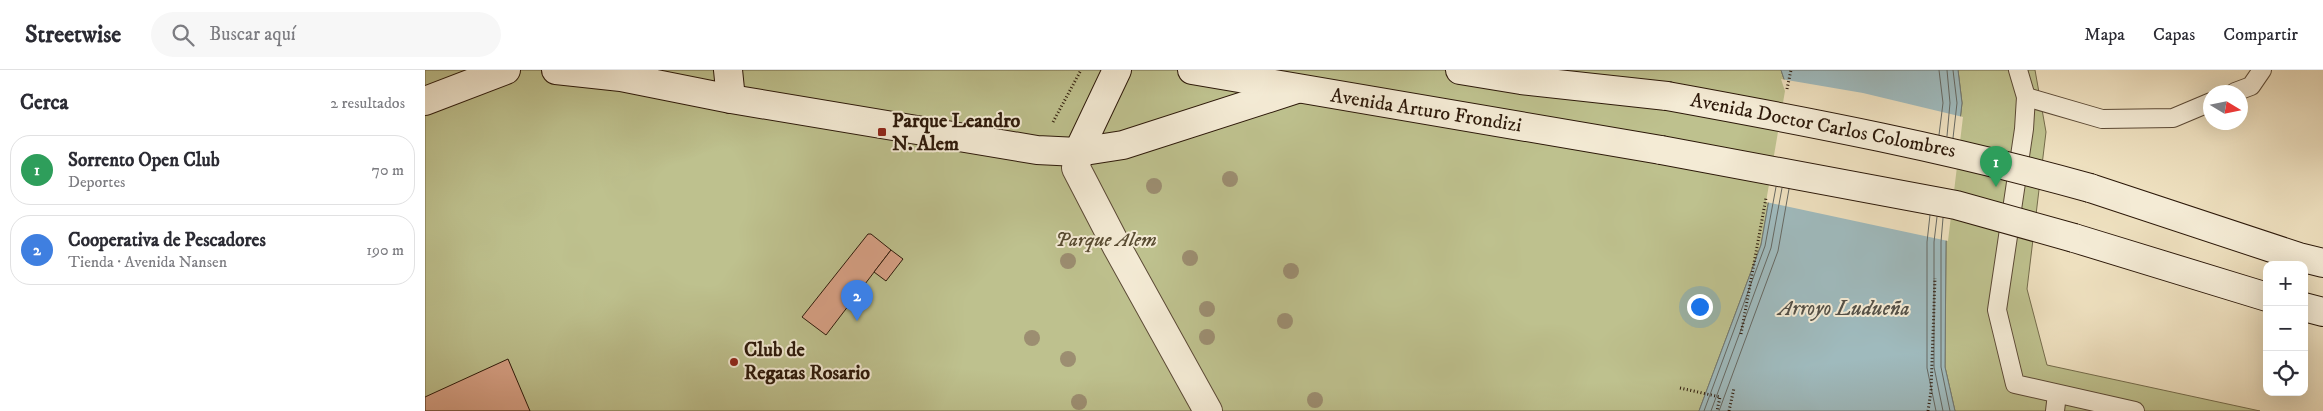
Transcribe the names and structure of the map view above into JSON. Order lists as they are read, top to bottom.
{
  "streets": {
    "main road": ["Avenida Arturo Frondizi", "Avenida Doctor Carlos Colombres"]
  },
  "water": ["Arroyo Ludueña"],
  "parks": ["Parque Alem"],
  "places": {
    "transit": ["Parque Leandro N. Alem"],
    "other": ["Club de Regatas Rosario"]
  },
  "north": "right",
  "page": {
    "header": "Streetwise",
    "search": "Buscar aquí",
    "nav": ["Mapa", "Capas", "Compartir"],
    "heading": ["Cerca", "2 resultados"],
    "list": [
      {
        "mark": "1",
        "name": "Sorrento Open Club",
        "note": "Deportes",
        "value": "70 m"
      },
      {
        "mark": "2",
        "name": "Cooperativa de Pescadores",
        "note": "Tienda · Avenida Nansen",
        "value": "190 m"
      }
    ],
    "pins": ["1", "2"],
    "map_buttons": ["+", "−"]
  }
}
